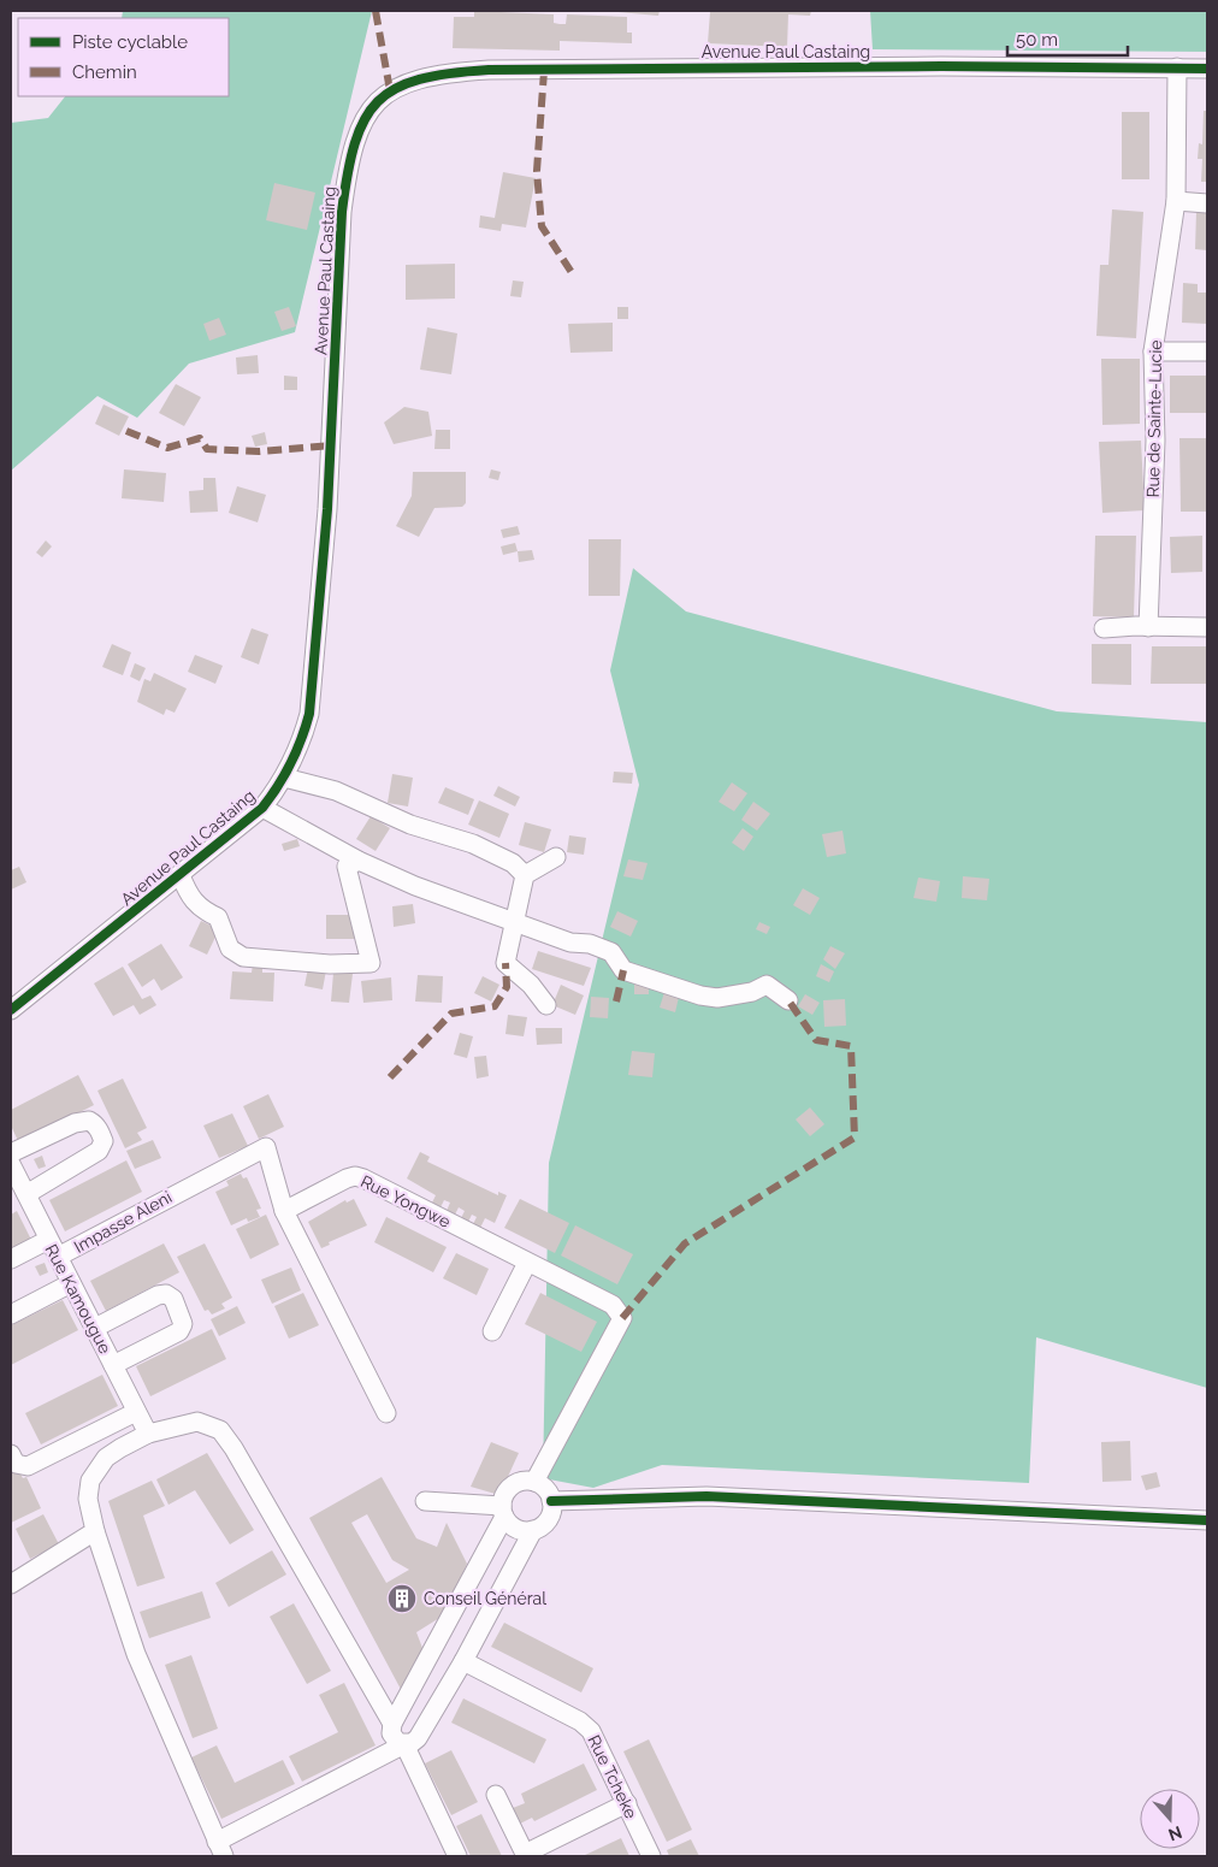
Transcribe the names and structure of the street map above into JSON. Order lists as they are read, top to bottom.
{
  "streets": {
    "street": [
      "Avenue Paul Castaing",
      "Rue de Sainte-Lucie",
      "Rue Yongwe",
      "Impasse Aleni",
      "Rue Kamougue",
      "Rue Tcheke"
    ]
  },
  "crossings": [
    ["Avenue Paul Castaing", "Rue de Sainte-Lucie"],
    ["Rue Yongwe", "Impasse Aleni"],
    ["Impasse Aleni", "Rue Kamougue"]
  ],
  "places": {
    "building": ["Conseil Général"]
  },
  "legend": ["Piste cyclable", "Chemin"],
  "scale_bar": "50 m",
  "north": "bottom"
}
